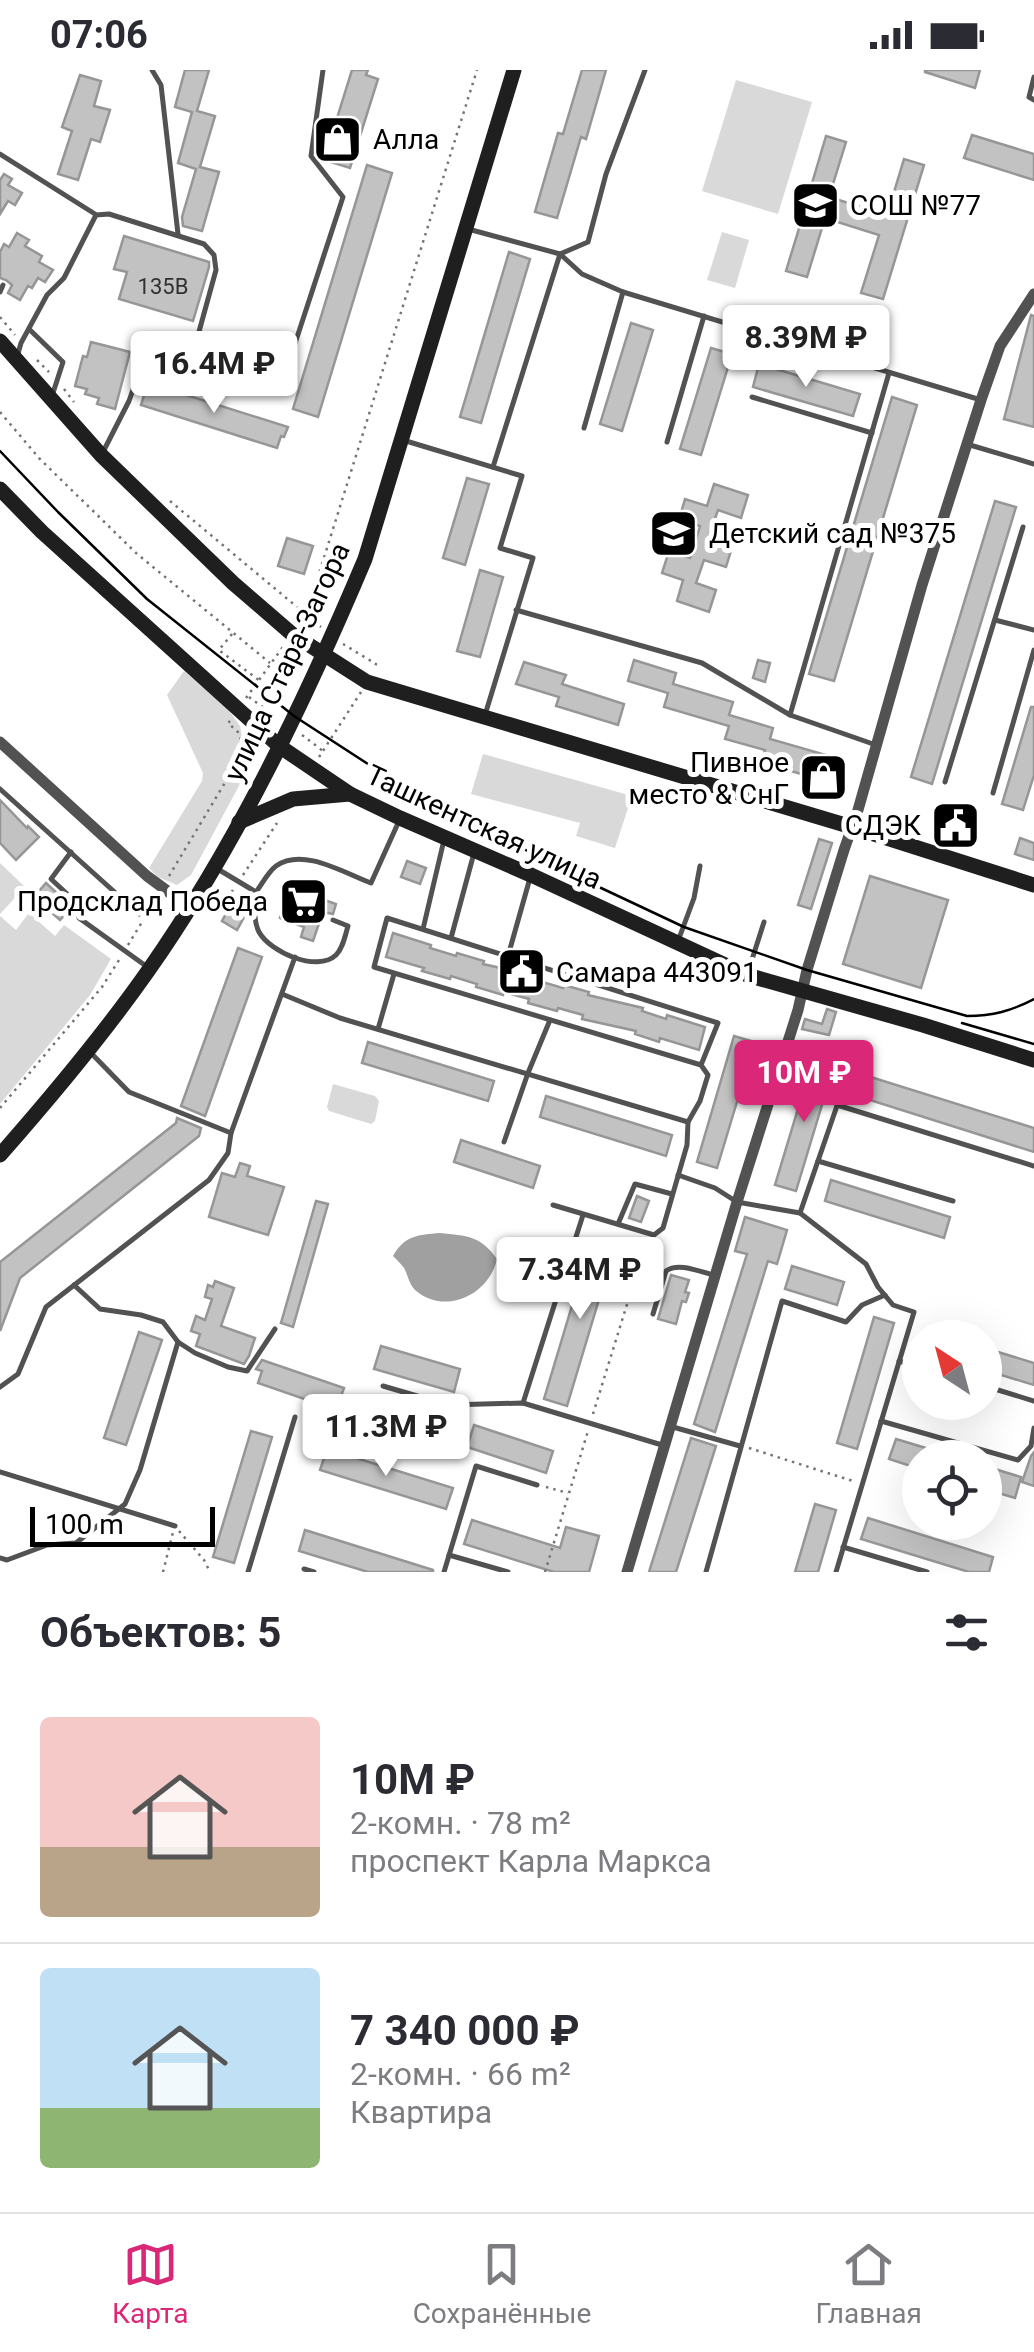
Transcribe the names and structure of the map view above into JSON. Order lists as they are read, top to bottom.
{
  "streets": {
    "main road": ["улица Стара-Загора", "Ташкентская улица"]
  },
  "crossings": [
    ["улица Стара-Загора", "Ташкентская улица"]
  ],
  "places": {
    "shop": ["Алла", "Пивное место & СнГ"],
    "school or university": ["СОШ №77", "Детский сад №375"],
    "public building": ["СДЭК", "Самара 443091"],
    "supermarket": ["Продсклад Победа"]
  },
  "house_numbers": ["135В"],
  "scale_bar": "100 m",
  "north": "top left",
  "page": {
    "status": "07:06",
    "price": [
      "8.39M ₽",
      "16.4M ₽",
      "10M ₽",
      "7.34M ₽",
      "11.3M ₽"
    ],
    "scale": "100 m",
    "heading": "Объектов: 5",
    "list": [
      {
        "name": "10M ₽",
        "note": "2-комн. · 78 m² · проспект Карла Маркса"
      },
      {
        "name": "7 340 000 ₽",
        "note": "2-комн. · 66 m² · Квартира"
      }
    ],
    "tabs": ["Карта", "Сохранённые", "Главная"]
  }
}
